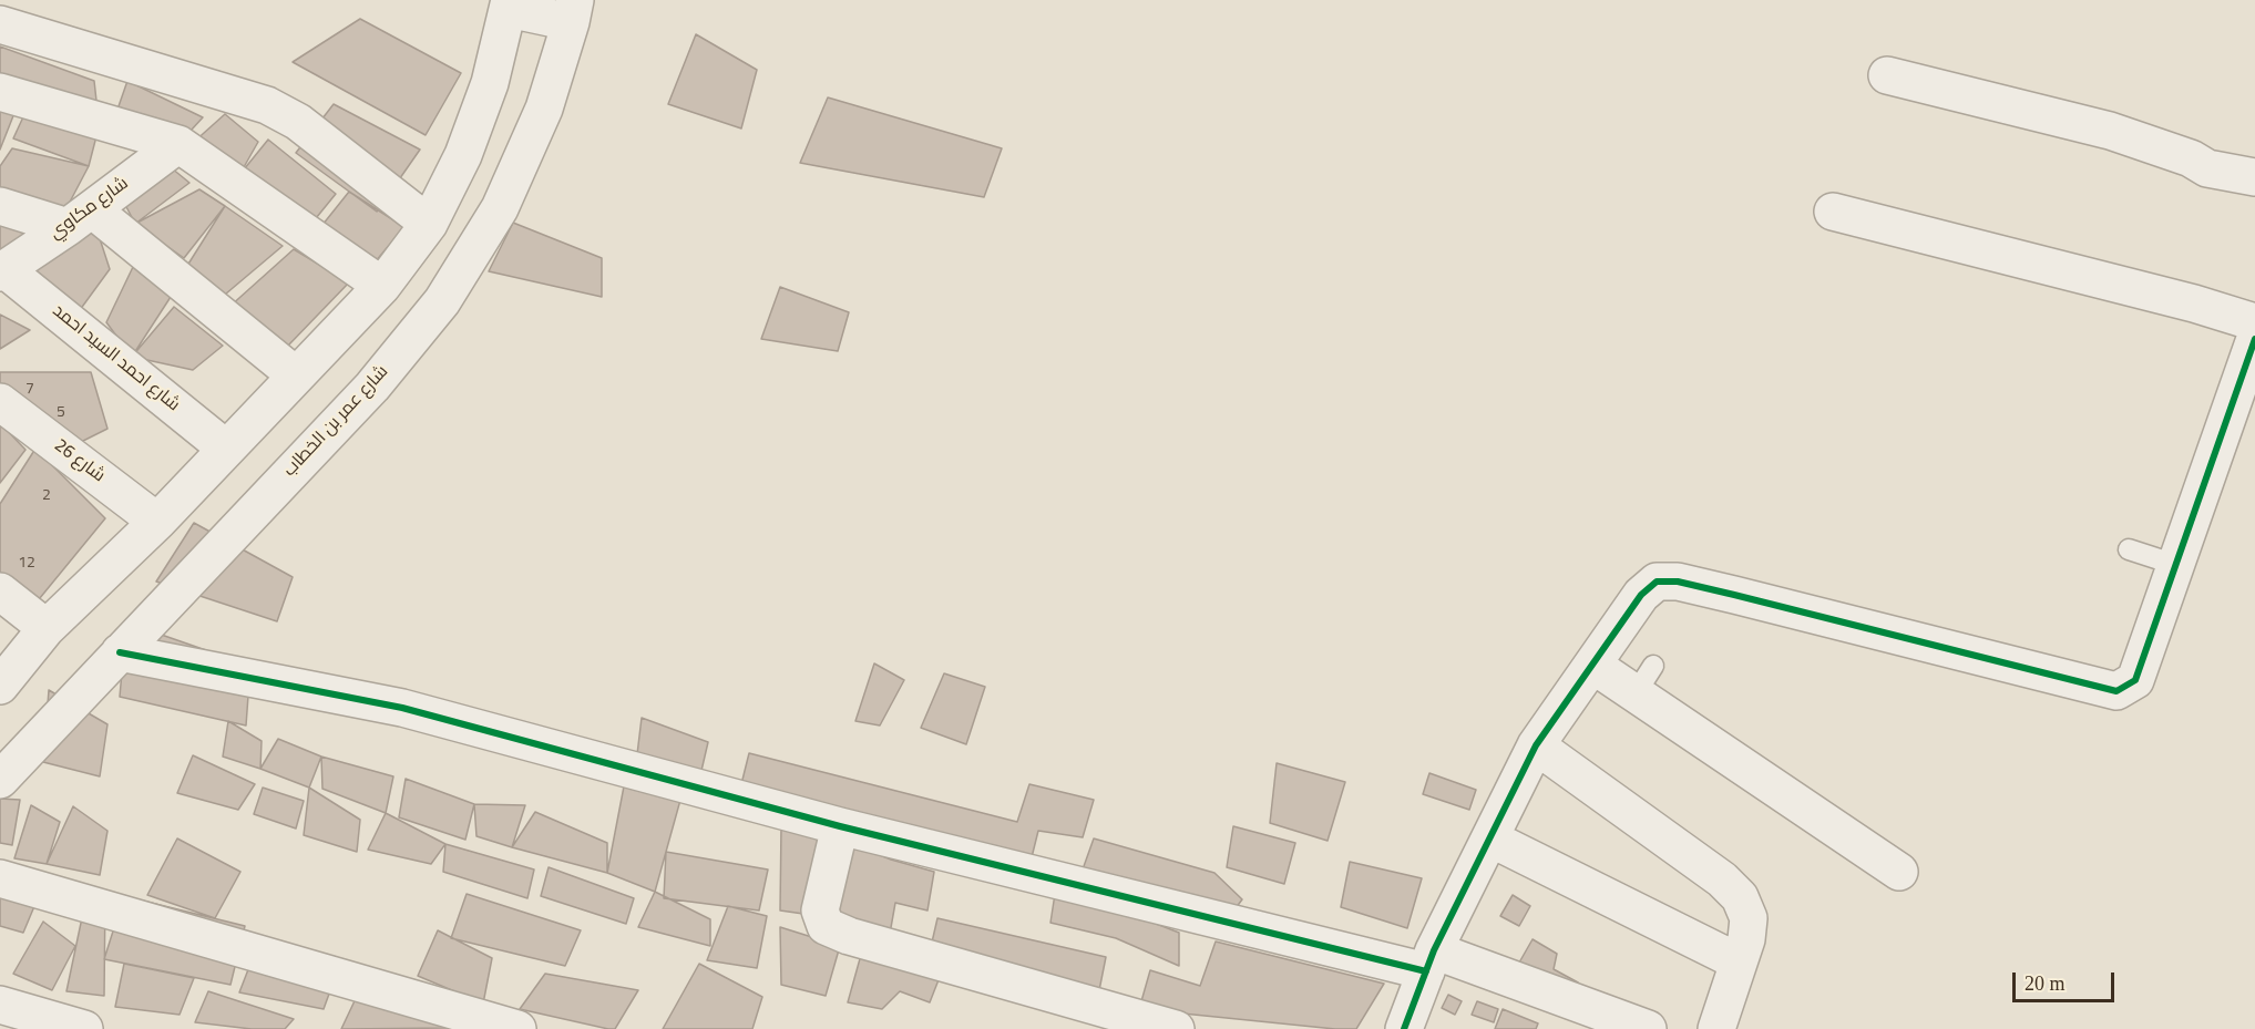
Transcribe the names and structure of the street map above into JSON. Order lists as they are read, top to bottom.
{
  "streets": {
    "street": [
      "شارع مكاوي",
      "شارع احمد السيد احمد",
      "شارع عمر بن الخطاب",
      "شارع 26"
    ]
  },
  "crossings": [
    ["شارع مكاوي", "شارع احمد السيد احمد"]
  ],
  "house_numbers": [
    "7",
    "5",
    "2",
    "12"
  ],
  "scale_bar": "20 m"
}
